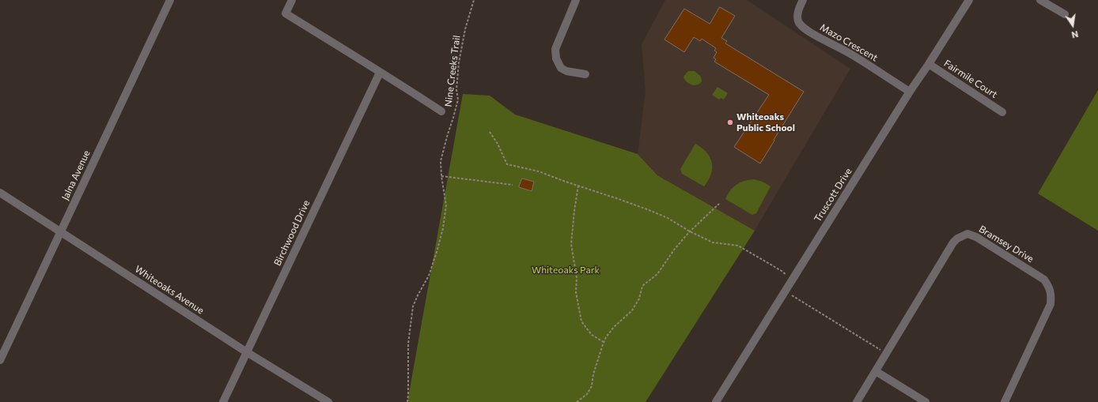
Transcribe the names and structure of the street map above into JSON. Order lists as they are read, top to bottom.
{
  "streets": {
    "street": [
      "Mazo Crescent",
      "Fairmile Court",
      "Jalna Avenue",
      "Truscott Drive",
      "Birchwood Drive",
      "Bramsey Drive",
      "Whiteoaks Avenue"
    ],
    "path": ["Nine Creeks Trail"]
  },
  "crossings": [
    ["Mazo Crescent", "Truscott Drive"],
    ["Fairmile Court", "Truscott Drive"],
    ["Jalna Avenue", "Whiteoaks Avenue"],
    ["Birchwood Drive", "Whiteoaks Avenue"]
  ],
  "parks": ["Whiteoaks Park"],
  "places": ["Whiteoaks Public School"],
  "north": "bottom"
}
